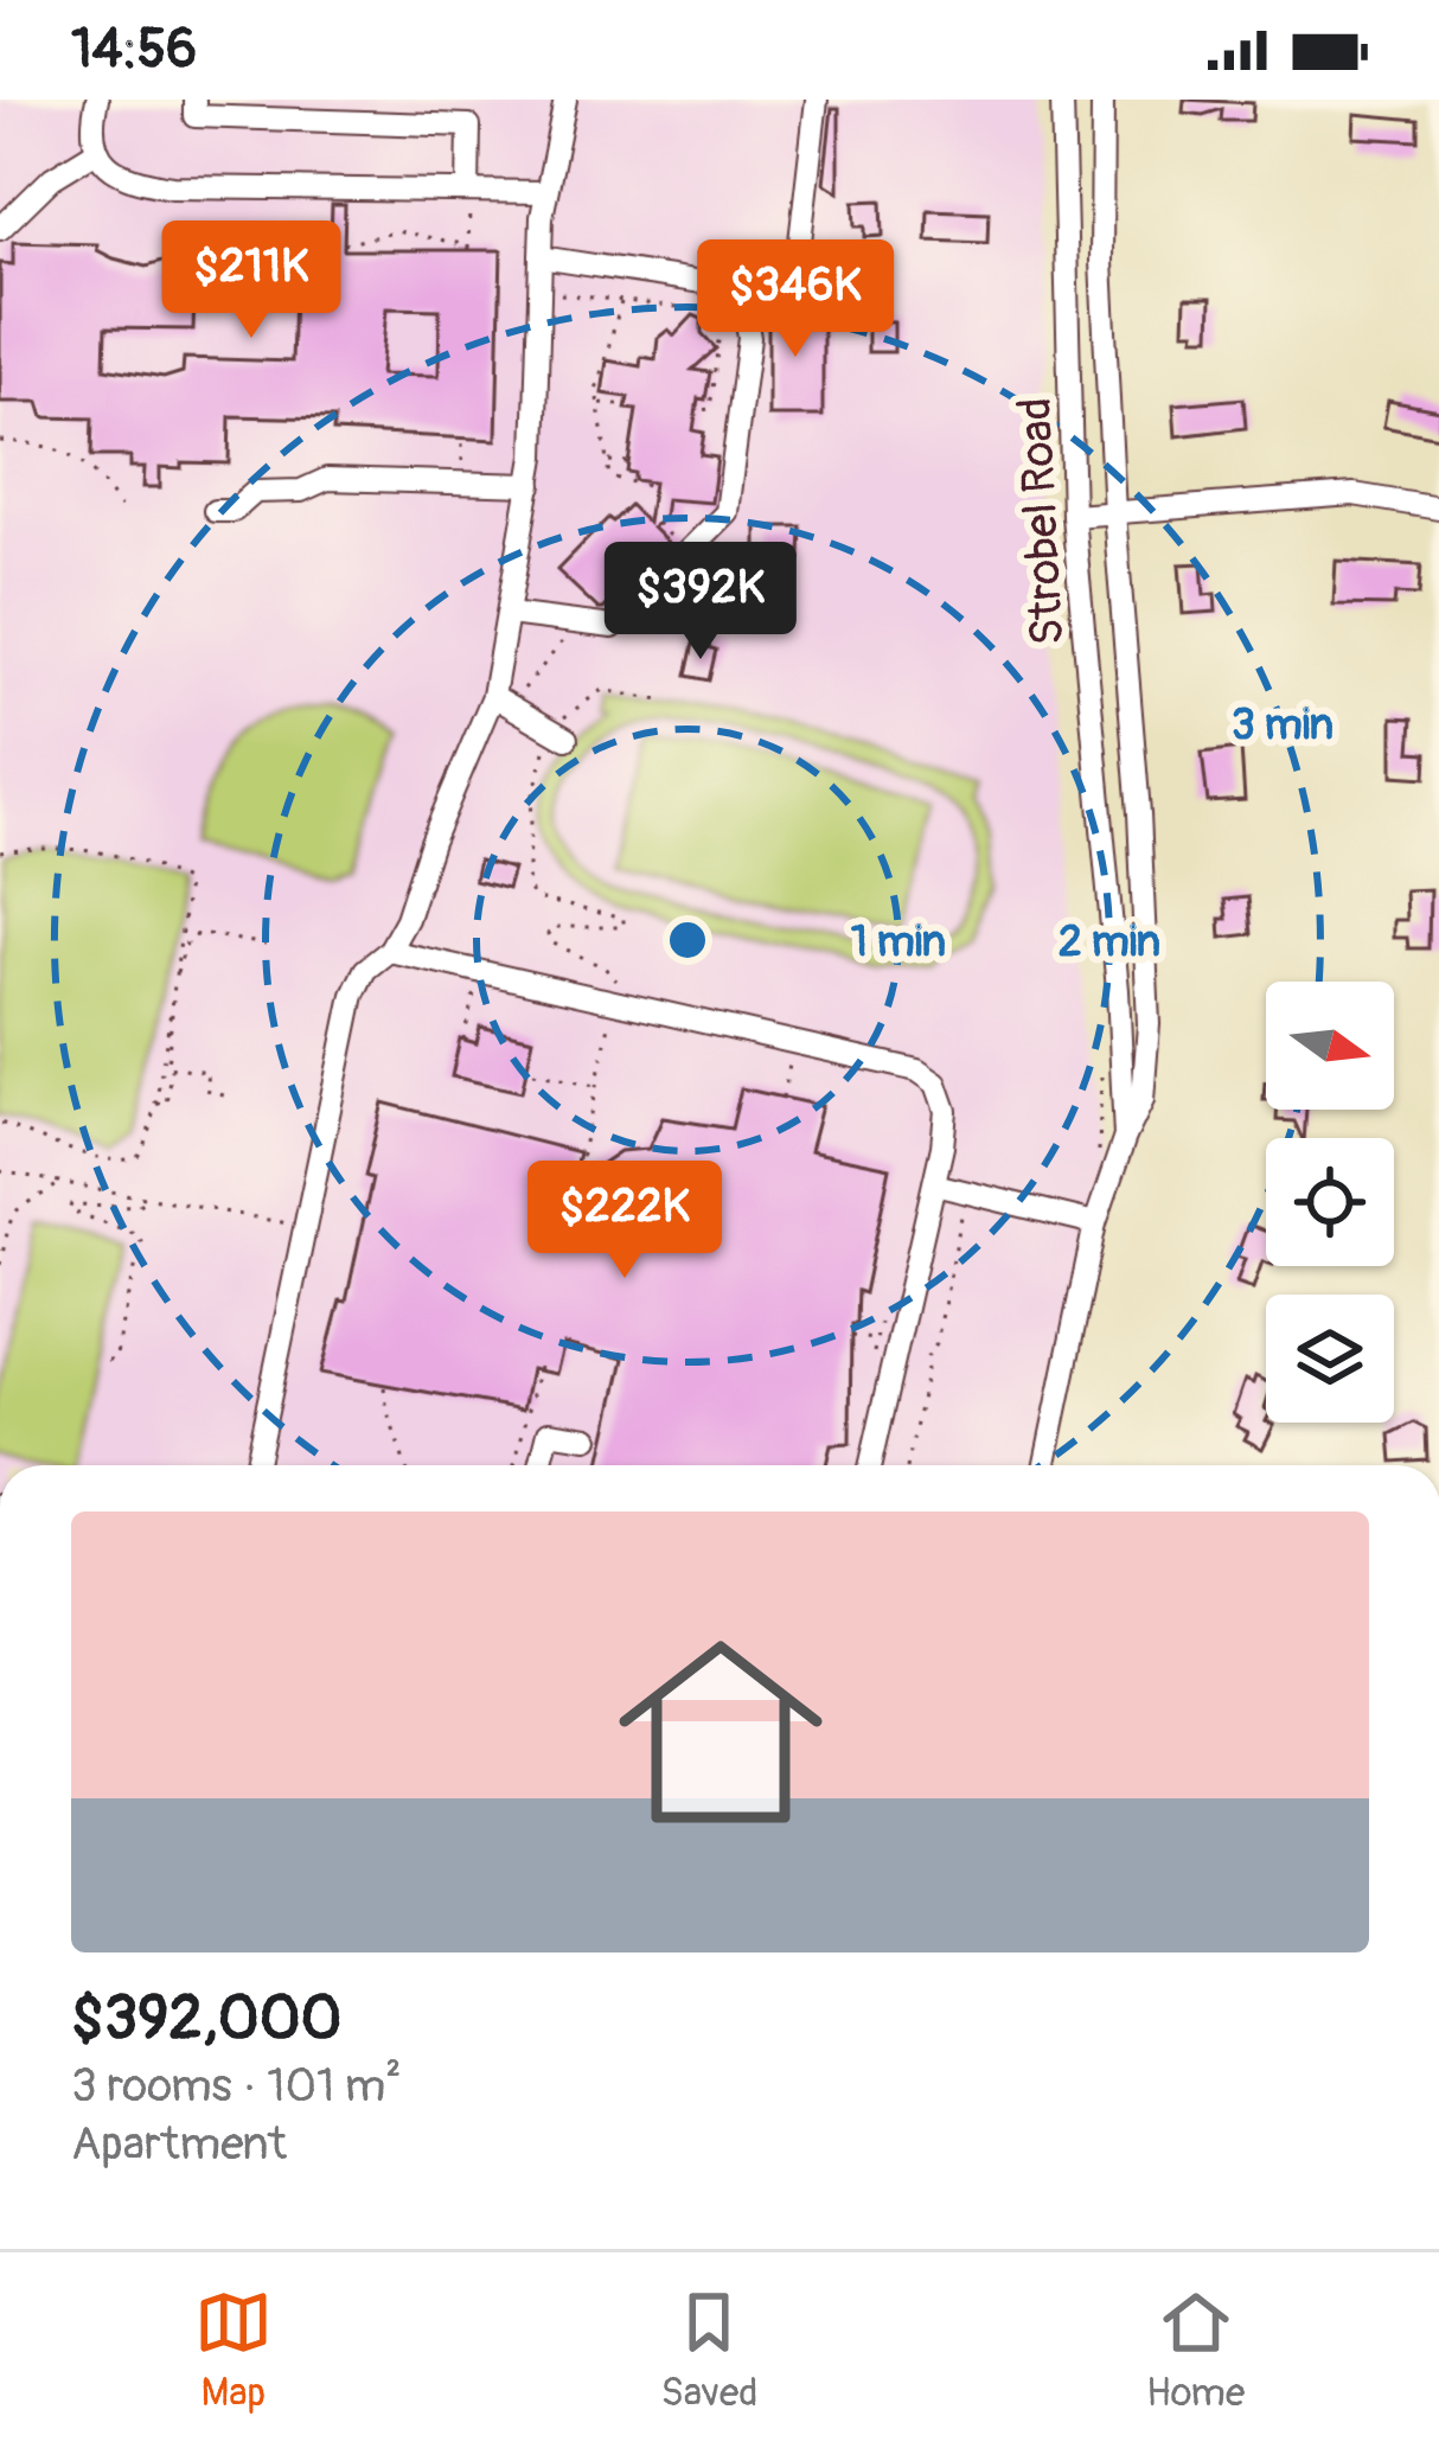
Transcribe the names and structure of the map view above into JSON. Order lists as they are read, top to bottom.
{
  "streets": {
    "street": ["Strobel Road"]
  },
  "north": "right",
  "page": {
    "status": "14:56",
    "price": [
      "$211K",
      "$346K",
      "$392K",
      "$222K"
    ],
    "list": [
      {
        "name": "$392,000",
        "note": "3 rooms · 101 m² · Apartment"
      }
    ],
    "tabs": ["Map", "Saved", "Home"]
  },
  "rings": ["3 min", "1 min", "2 min"]
}
